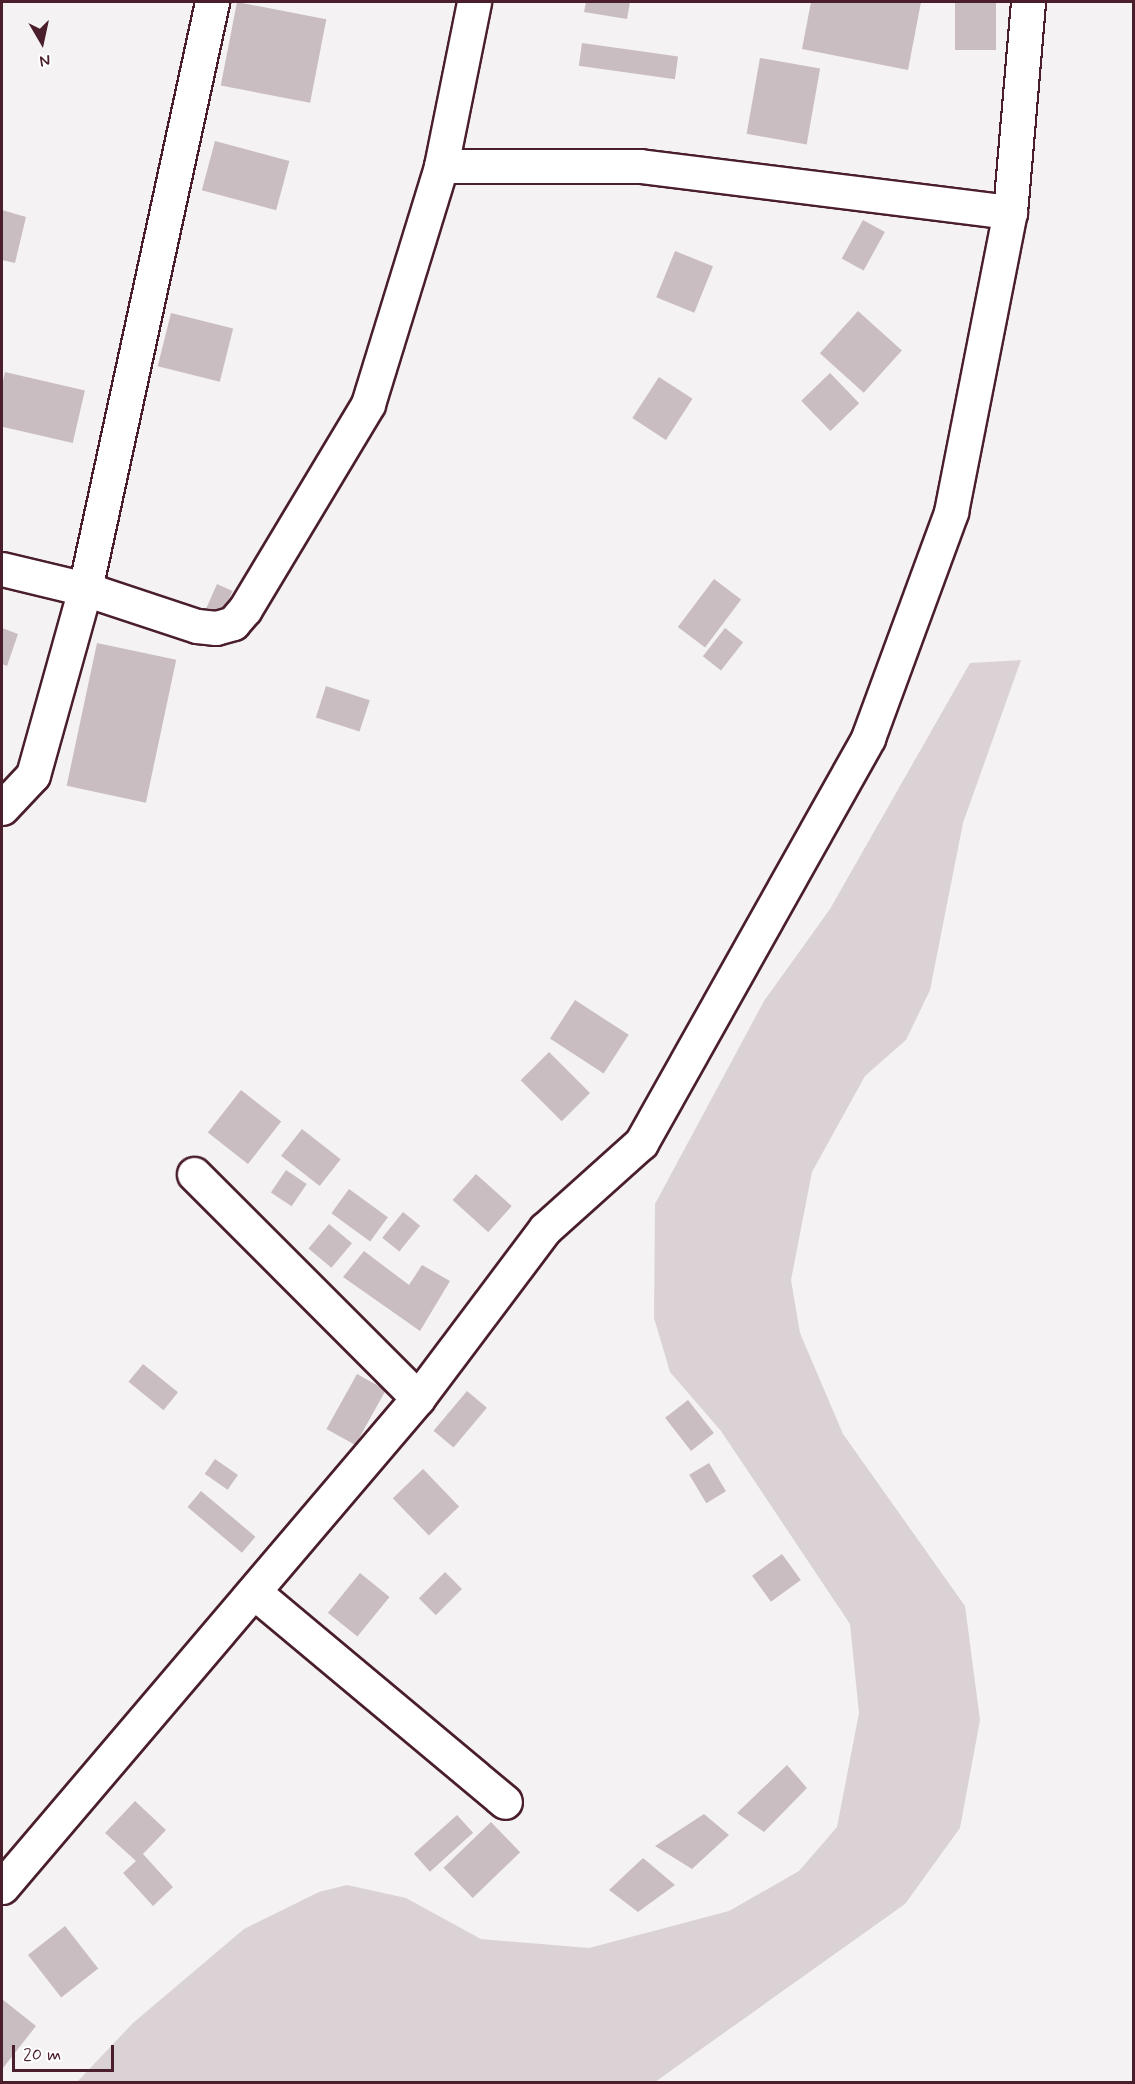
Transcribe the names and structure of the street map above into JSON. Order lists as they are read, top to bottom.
{
  "scale_bar": "20 m",
  "north": "bottom"
}
